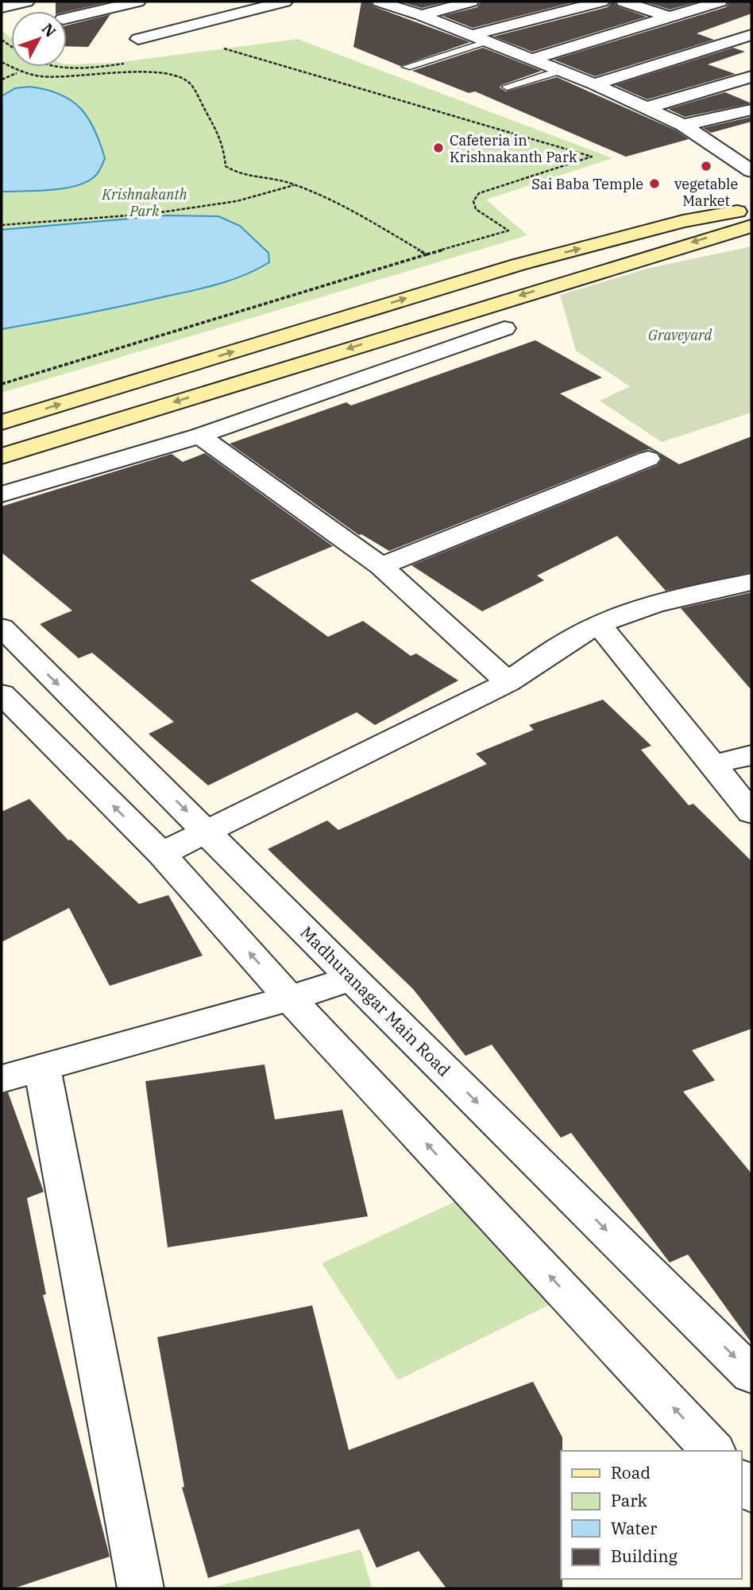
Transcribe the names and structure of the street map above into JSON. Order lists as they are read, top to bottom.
{
  "streets": {
    "street": ["Madhuranagar Main Road"]
  },
  "parks": ["Krishnakanth Park", "Graveyard"],
  "places": ["Cafeteria in Krishnakanth Park", "vegetable Market", "Sai Baba Temple"],
  "legend": [
    "Road",
    "Park",
    "Water",
    "Building"
  ],
  "north": "top right"
}
